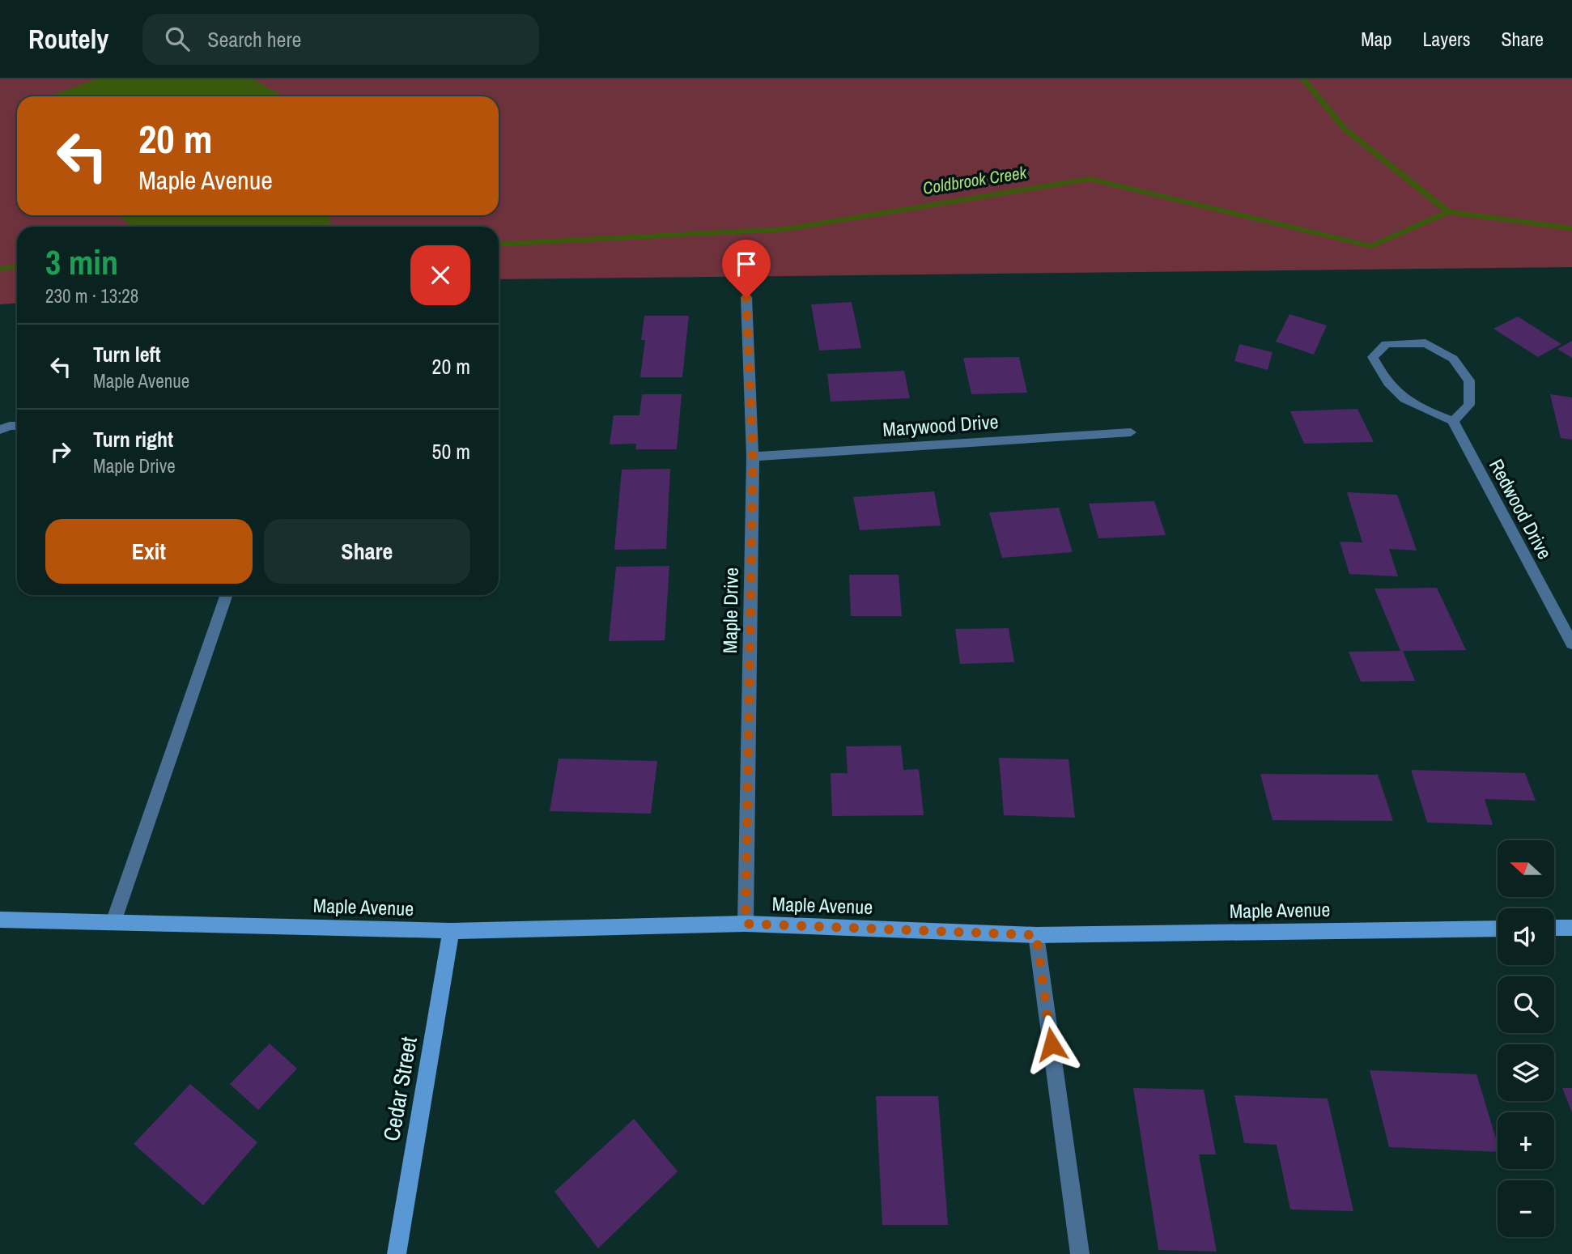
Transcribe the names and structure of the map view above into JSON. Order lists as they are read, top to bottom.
{
  "streets": {
    "main road": ["Maple Avenue", "Cedar Street"],
    "street": ["Marywood Drive", "Redwood Drive", "Maple Drive"]
  },
  "crossings": [
    ["Marywood Drive", "Maple Drive"],
    ["Maple Drive", "Maple Avenue"],
    ["Maple Avenue", "Cedar Street"]
  ],
  "water": ["Coldbrook Creek"],
  "north": "left",
  "page": {
    "header": "Routely",
    "search": "Search here",
    "nav": ["Map", "Layers", "Share"],
    "turn": ["20 m", "Maple Avenue"],
    "heading": ["3 min", "230 m · 13:28"],
    "list": [
      {
        "name": "Turn left",
        "note": "Maple Avenue",
        "value": "20 m"
      },
      {
        "name": "Turn right",
        "note": "Maple Drive",
        "value": "50 m"
      }
    ],
    "buttons": ["Exit", "Share"],
    "map_buttons": ["+", "−"]
  }
}
